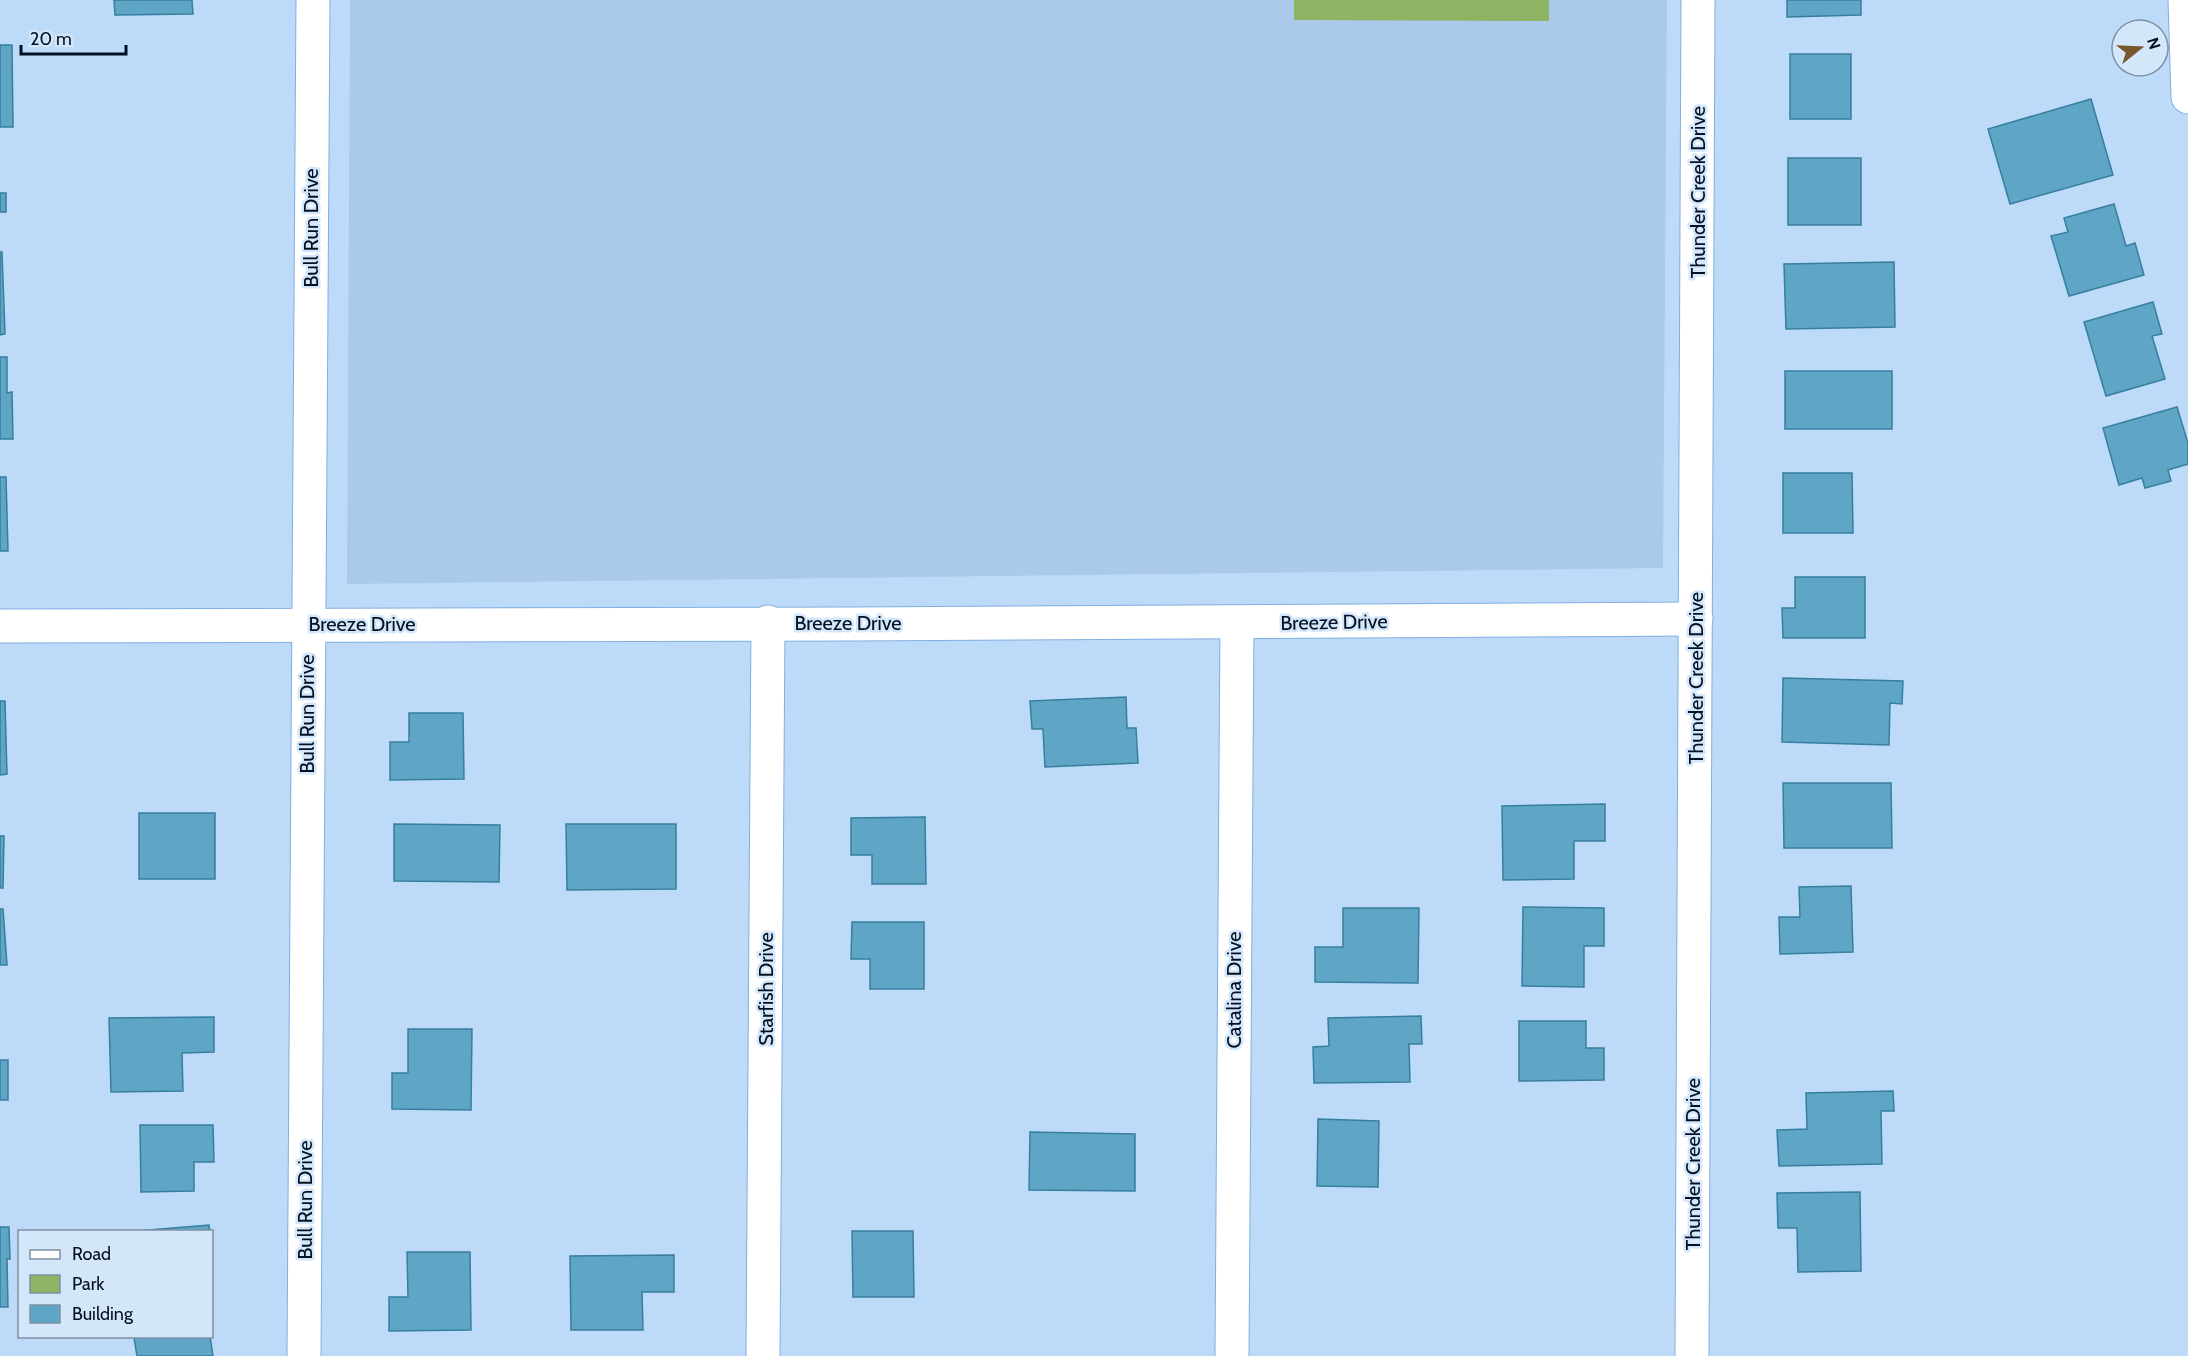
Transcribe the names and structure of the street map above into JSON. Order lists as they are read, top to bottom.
{
  "streets": {
    "street": [
      "Thunder Creek Drive",
      "Bull Run Drive",
      "Breeze Drive",
      "Starfish Drive",
      "Catalina Drive"
    ]
  },
  "crossings": [
    ["Thunder Creek Drive", "Breeze Drive"],
    ["Bull Run Drive", "Breeze Drive"],
    ["Breeze Drive", "Starfish Drive"],
    ["Breeze Drive", "Catalina Drive"]
  ],
  "legend": ["Road", "Park", "Building"],
  "scale_bar": "20 m",
  "north": "right"
}
